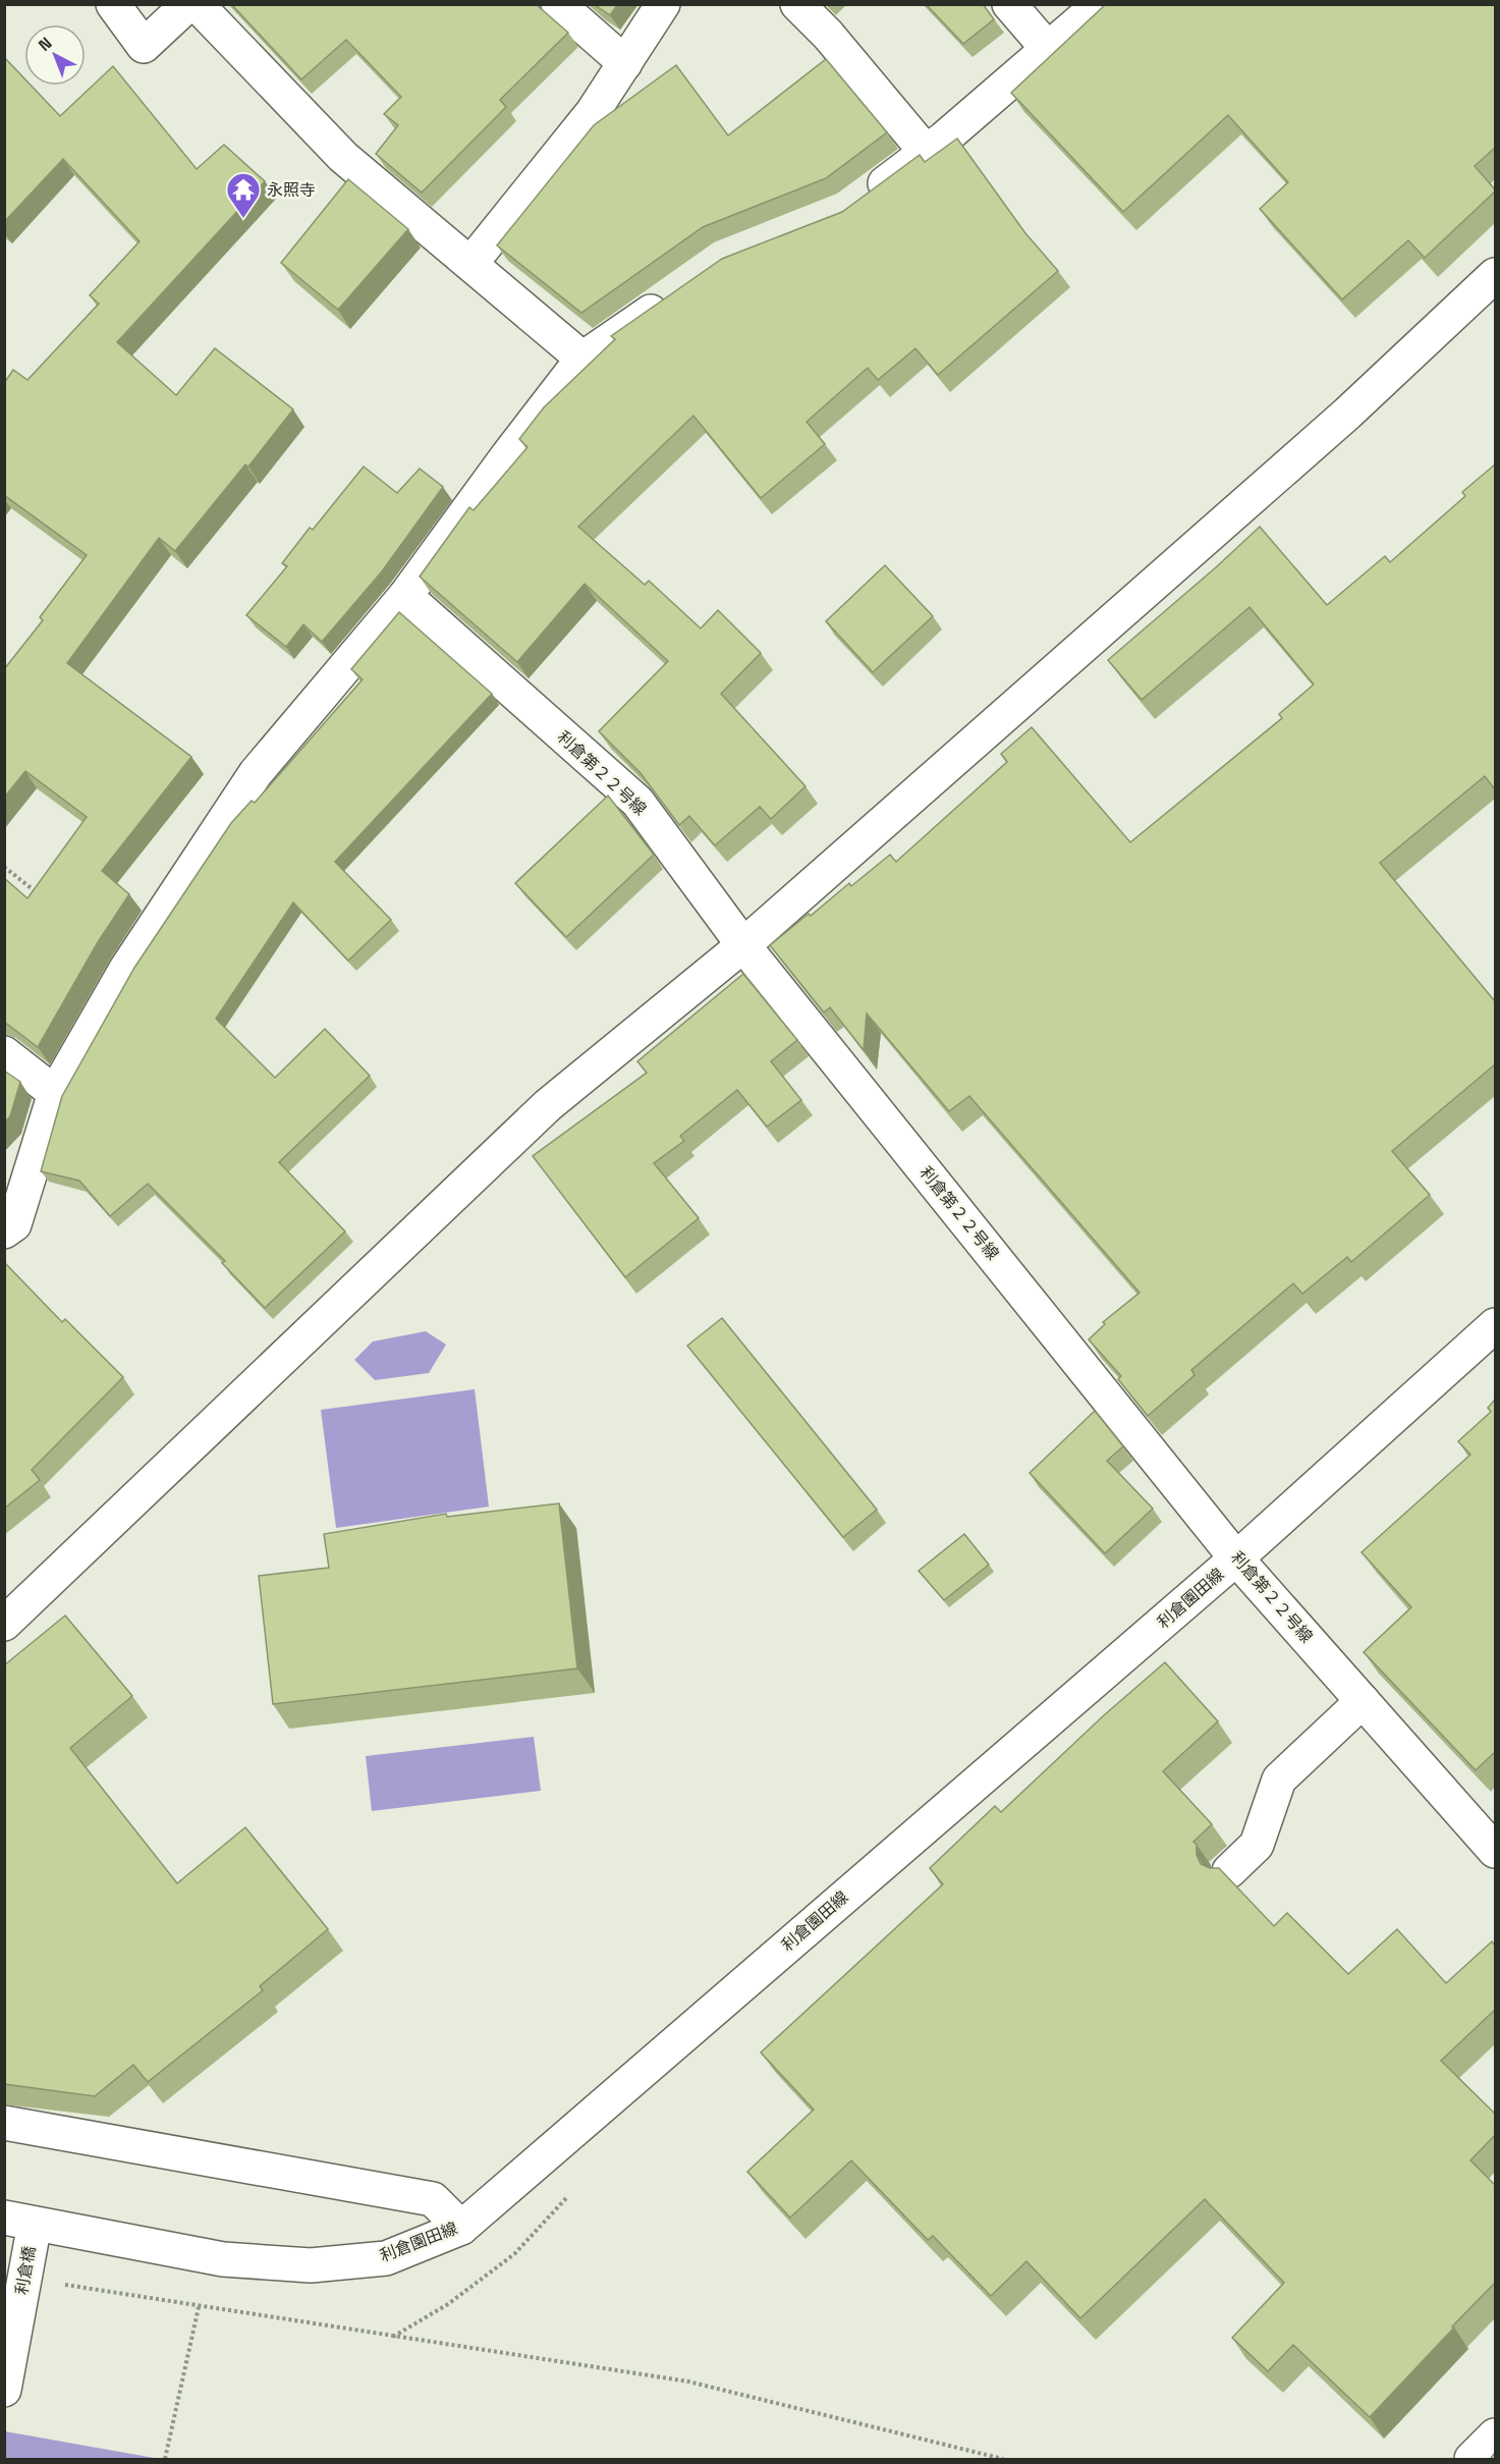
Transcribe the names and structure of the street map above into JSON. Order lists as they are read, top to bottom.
{
  "streets": {
    "street": ["利倉第２２号線", "利倉園田線", "利倉橋"]
  },
  "crossings": [
    ["利倉第２２号線", "利倉園田線"],
    ["利倉園田線", "利倉橋"]
  ],
  "places": {
    "temple": ["永照寺"]
  },
  "north": "top left"
}
